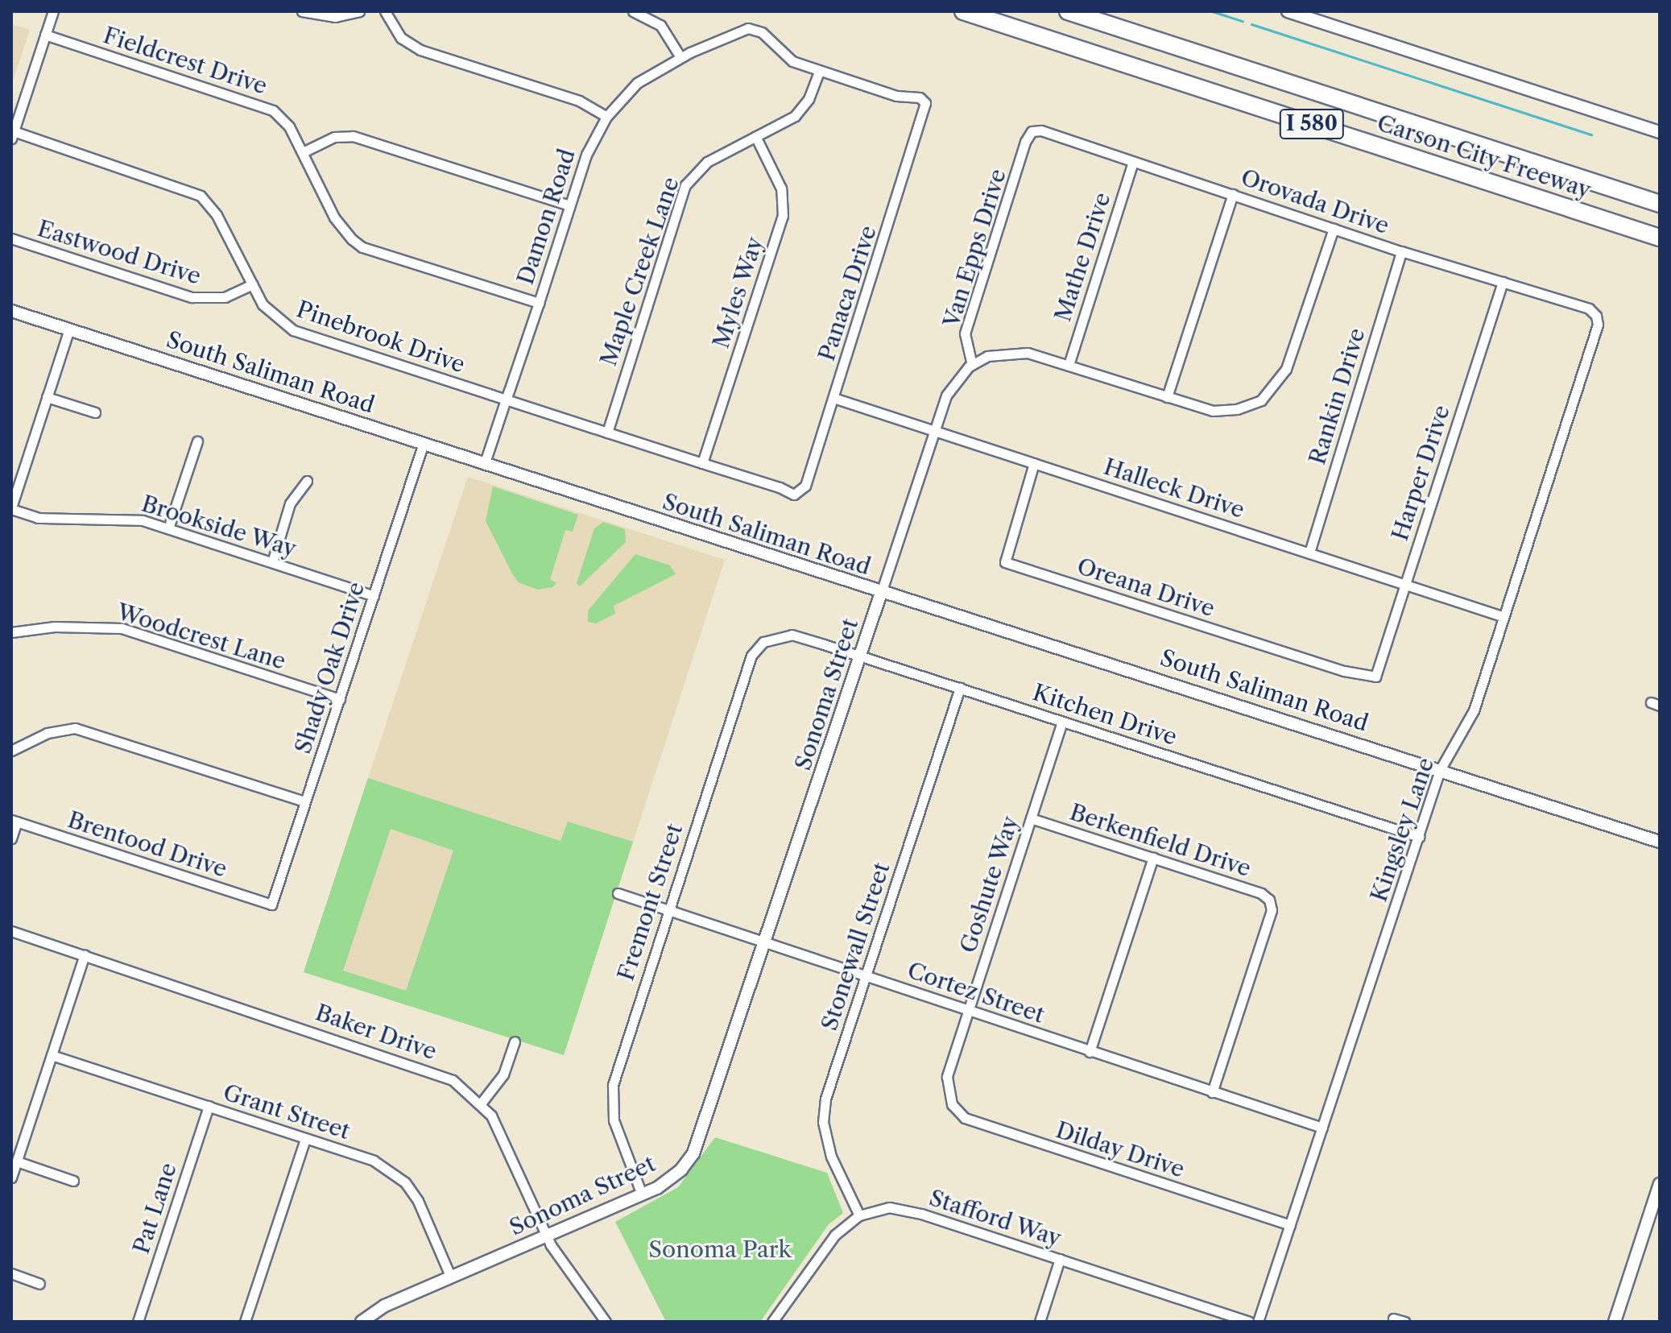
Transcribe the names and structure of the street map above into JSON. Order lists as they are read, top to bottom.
{
  "streets": {
    "highway": ["I 580", "Carson City Freeway"],
    "street": [
      "Fieldcrest Drive",
      "Orovada Drive",
      "Damon Road",
      "Van Epps Drive",
      "Eastwood Drive",
      "Mathe Drive",
      "Maple Creek Lane",
      "Myles Way",
      "Panaca Drive",
      "Pinebrook Drive",
      "South Saliman Road",
      "Rankin Drive",
      "Harper Drive",
      "Halleck Drive",
      "Brookside Way",
      "Oreana Drive",
      "Woodcrest Lane",
      "Shady Oak Drive",
      "Sonoma Street",
      "Kitchen Drive",
      "Kingsley Lane",
      "Berkenfield Drive",
      "Brentood Drive",
      "Goshute Way",
      "Fremont Street",
      "Stonewall Street",
      "Cortez Street",
      "Baker Drive",
      "Grant Street",
      "Dilday Drive",
      "Pat Lane",
      "Stafford Way"
    ]
  },
  "crossings": [
    ["Fieldcrest Drive", "Damon Road"],
    ["Orovada Drive", "Van Epps Drive"],
    ["Orovada Drive", "Mathe Drive"],
    ["Orovada Drive", "Rankin Drive"],
    ["Orovada Drive", "Harper Drive"],
    ["Orovada Drive", "Sonoma Street"],
    ["Orovada Drive", "Kingsley Lane"],
    ["Damon Road", "Maple Creek Lane"],
    ["Damon Road", "Panaca Drive"],
    ["Damon Road", "Pinebrook Drive"],
    ["Damon Road", "South Saliman Road"],
    ["Van Epps Drive", "Sonoma Street"],
    ["Eastwood Drive", "Pinebrook Drive"],
    ["Mathe Drive", "Sonoma Street"],
    ["Maple Creek Lane", "Myles Way"],
    ["Maple Creek Lane", "Panaca Drive"],
    ["Maple Creek Lane", "Pinebrook Drive"],
    ["Myles Way", "Pinebrook Drive"],
    ["Panaca Drive", "Pinebrook Drive"],
    ["Panaca Drive", "Halleck Drive"],
    ["South Saliman Road", "Shady Oak Drive"],
    ["South Saliman Road", "Sonoma Street"],
    ["South Saliman Road", "Kingsley Lane"],
    ["Rankin Drive", "Halleck Drive"],
    ["Harper Drive", "Halleck Drive"],
    ["Harper Drive", "Oreana Drive"],
    ["Halleck Drive", "Oreana Drive"],
    ["Halleck Drive", "Sonoma Street"],
    ["Halleck Drive", "Kingsley Lane"],
    ["Brookside Way", "Shady Oak Drive"],
    ["Woodcrest Lane", "Shady Oak Drive"],
    ["Shady Oak Drive", "Brentood Drive"],
    ["Sonoma Street", "Kitchen Drive"],
    ["Sonoma Street", "Fremont Street"],
    ["Sonoma Street", "Cortez Street"],
    ["Sonoma Street", "Baker Drive"],
    ["Sonoma Street", "Grant Street"],
    ["Kitchen Drive", "Kingsley Lane"],
    ["Kitchen Drive", "Goshute Way"],
    ["Kitchen Drive", "Fremont Street"],
    ["Kitchen Drive", "Stonewall Street"],
    ["Kingsley Lane", "Cortez Street"],
    ["Kingsley Lane", "Dilday Drive"],
    ["Berkenfield Drive", "Goshute Way"],
    ["Berkenfield Drive", "Cortez Street"],
    ["Goshute Way", "Cortez Street"],
    ["Goshute Way", "Dilday Drive"],
    ["Fremont Street", "Cortez Street"],
    ["Stonewall Street", "Cortez Street"],
    ["Stonewall Street", "Stafford Way"],
    ["Grant Street", "Pat Lane"]
  ],
  "parks": ["Sonoma Park"]
}
